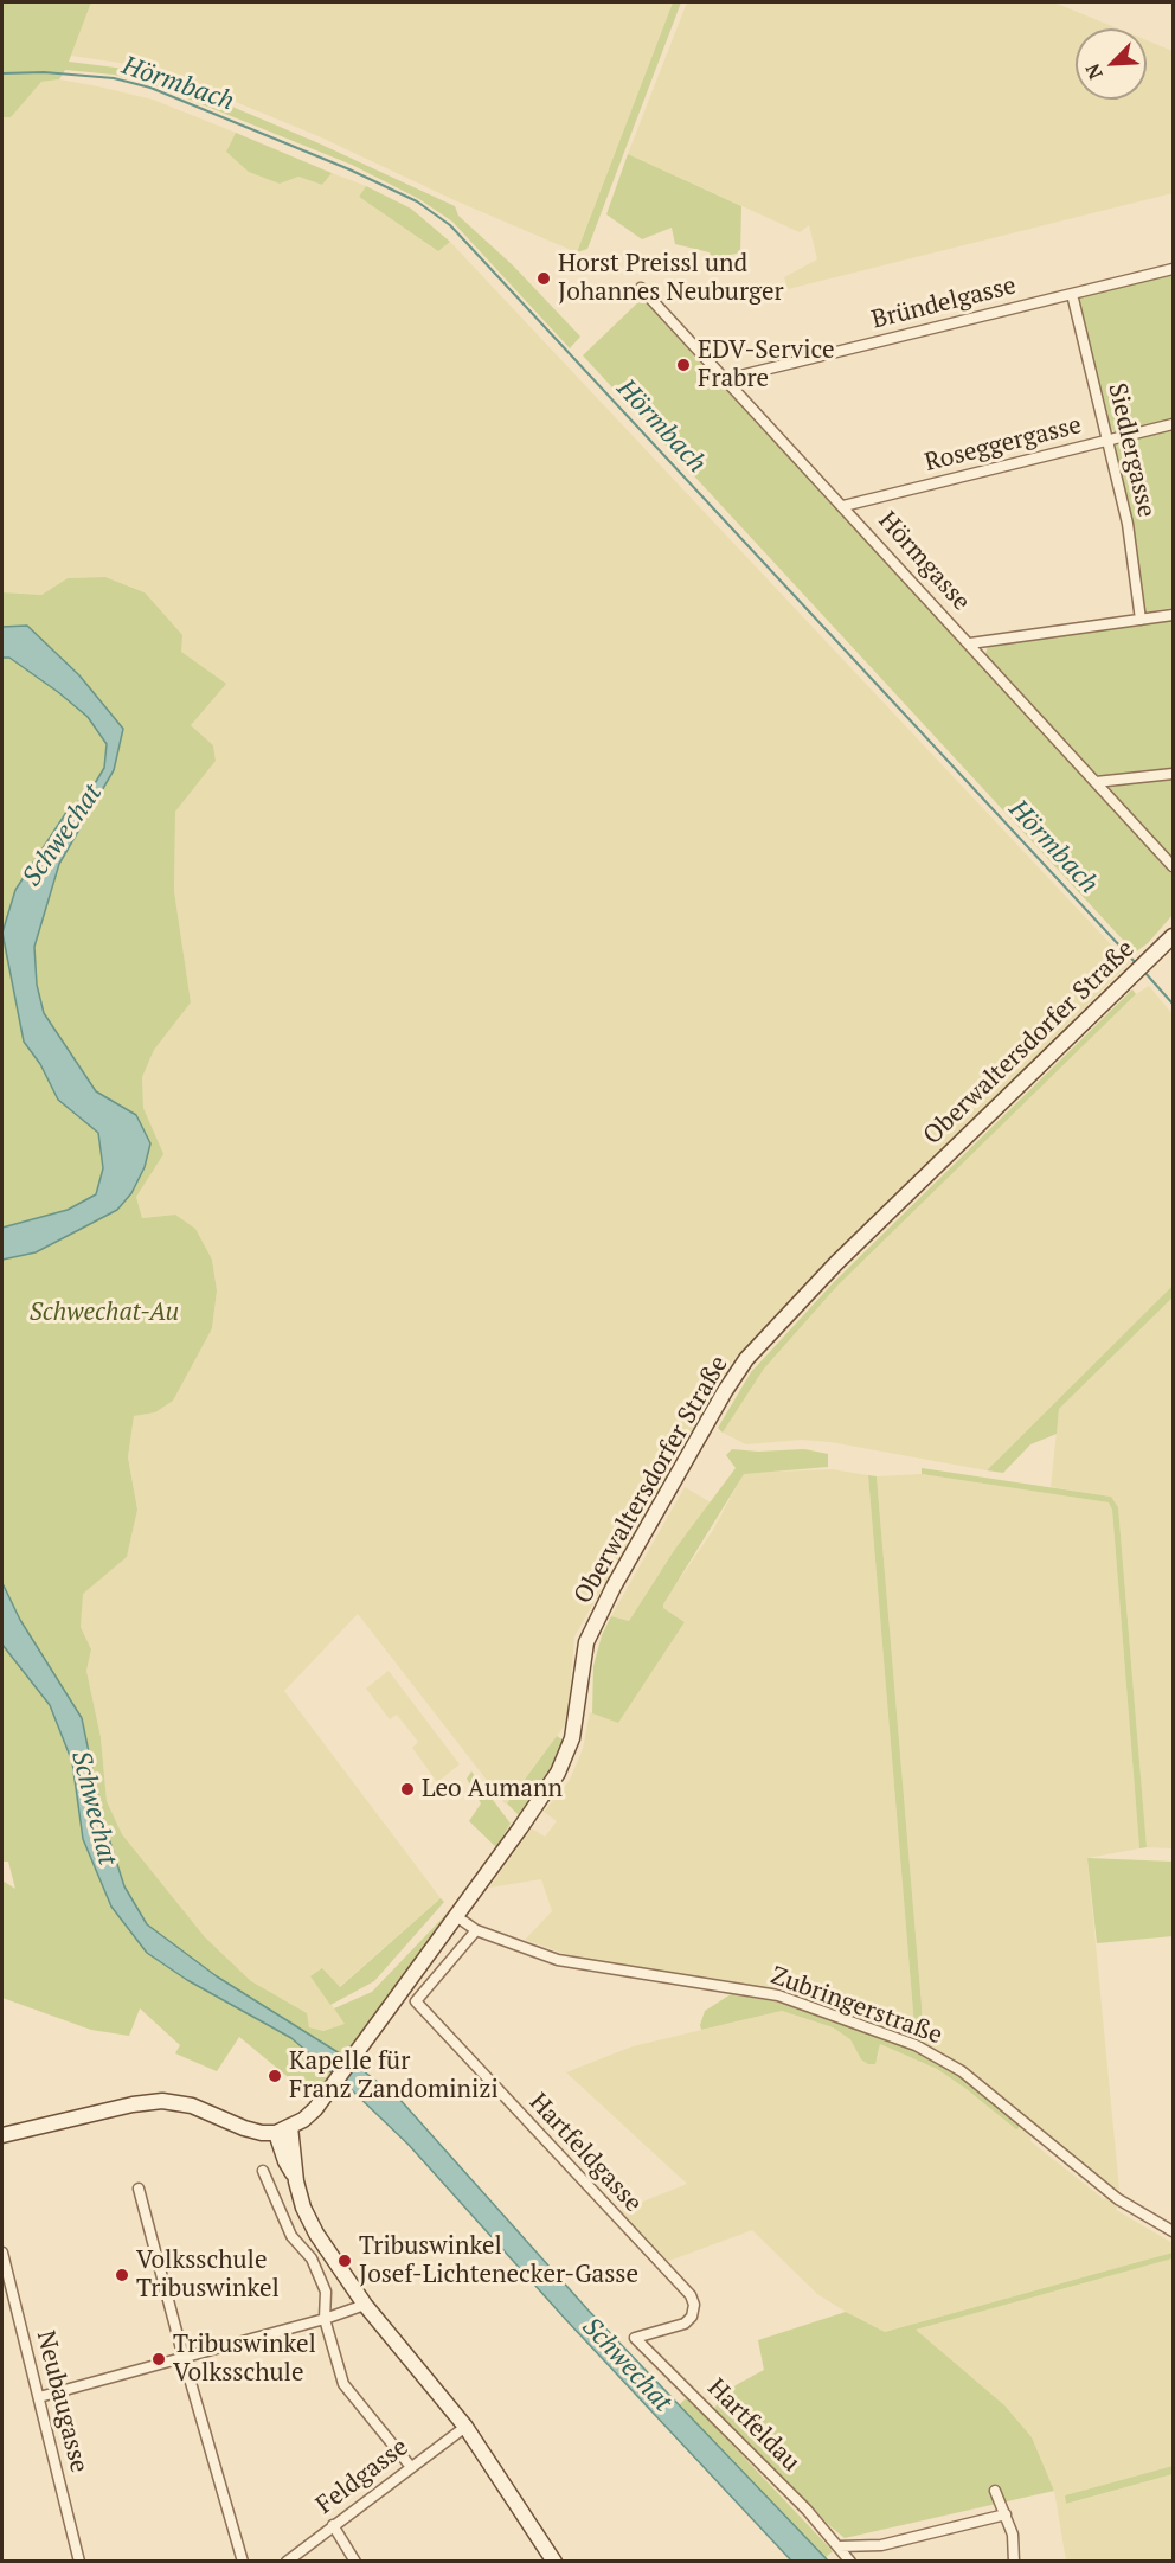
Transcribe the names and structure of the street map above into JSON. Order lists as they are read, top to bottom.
{
  "streets": {
    "street": [
      "Bründelgasse",
      "Roseggergasse",
      "Siedlergasse",
      "Hörmgasse",
      "Oberwaltersdorfer Straße",
      "Zubringerstraße",
      "Hartfeldgasse",
      "Neubaugasse",
      "Hartfeldau",
      "Feldgasse"
    ]
  },
  "crossings": [
    ["Bründelgasse", "Siedlergasse"],
    ["Bründelgasse", "Hörmgasse"],
    ["Roseggergasse", "Siedlergasse"],
    ["Roseggergasse", "Hörmgasse"],
    ["Zubringerstraße", "Hartfeldgasse"],
    ["Hartfeldgasse", "Hartfeldau"]
  ],
  "water": ["Hörmbach", "Schwechat"],
  "parks": ["Schwechat-Au"],
  "places": [
    "Horst Preissl und Johannes Neuburger",
    "EDV-Service Frabre",
    "Leo Aumann",
    "Kapelle für Franz Zandominizi",
    "Tribuswinkel Josef-Lichtenecker-Gasse",
    "Volksschule Tribuswinkel",
    "Tribuswinkel Volksschule"
  ],
  "north": "bottom left"
}
